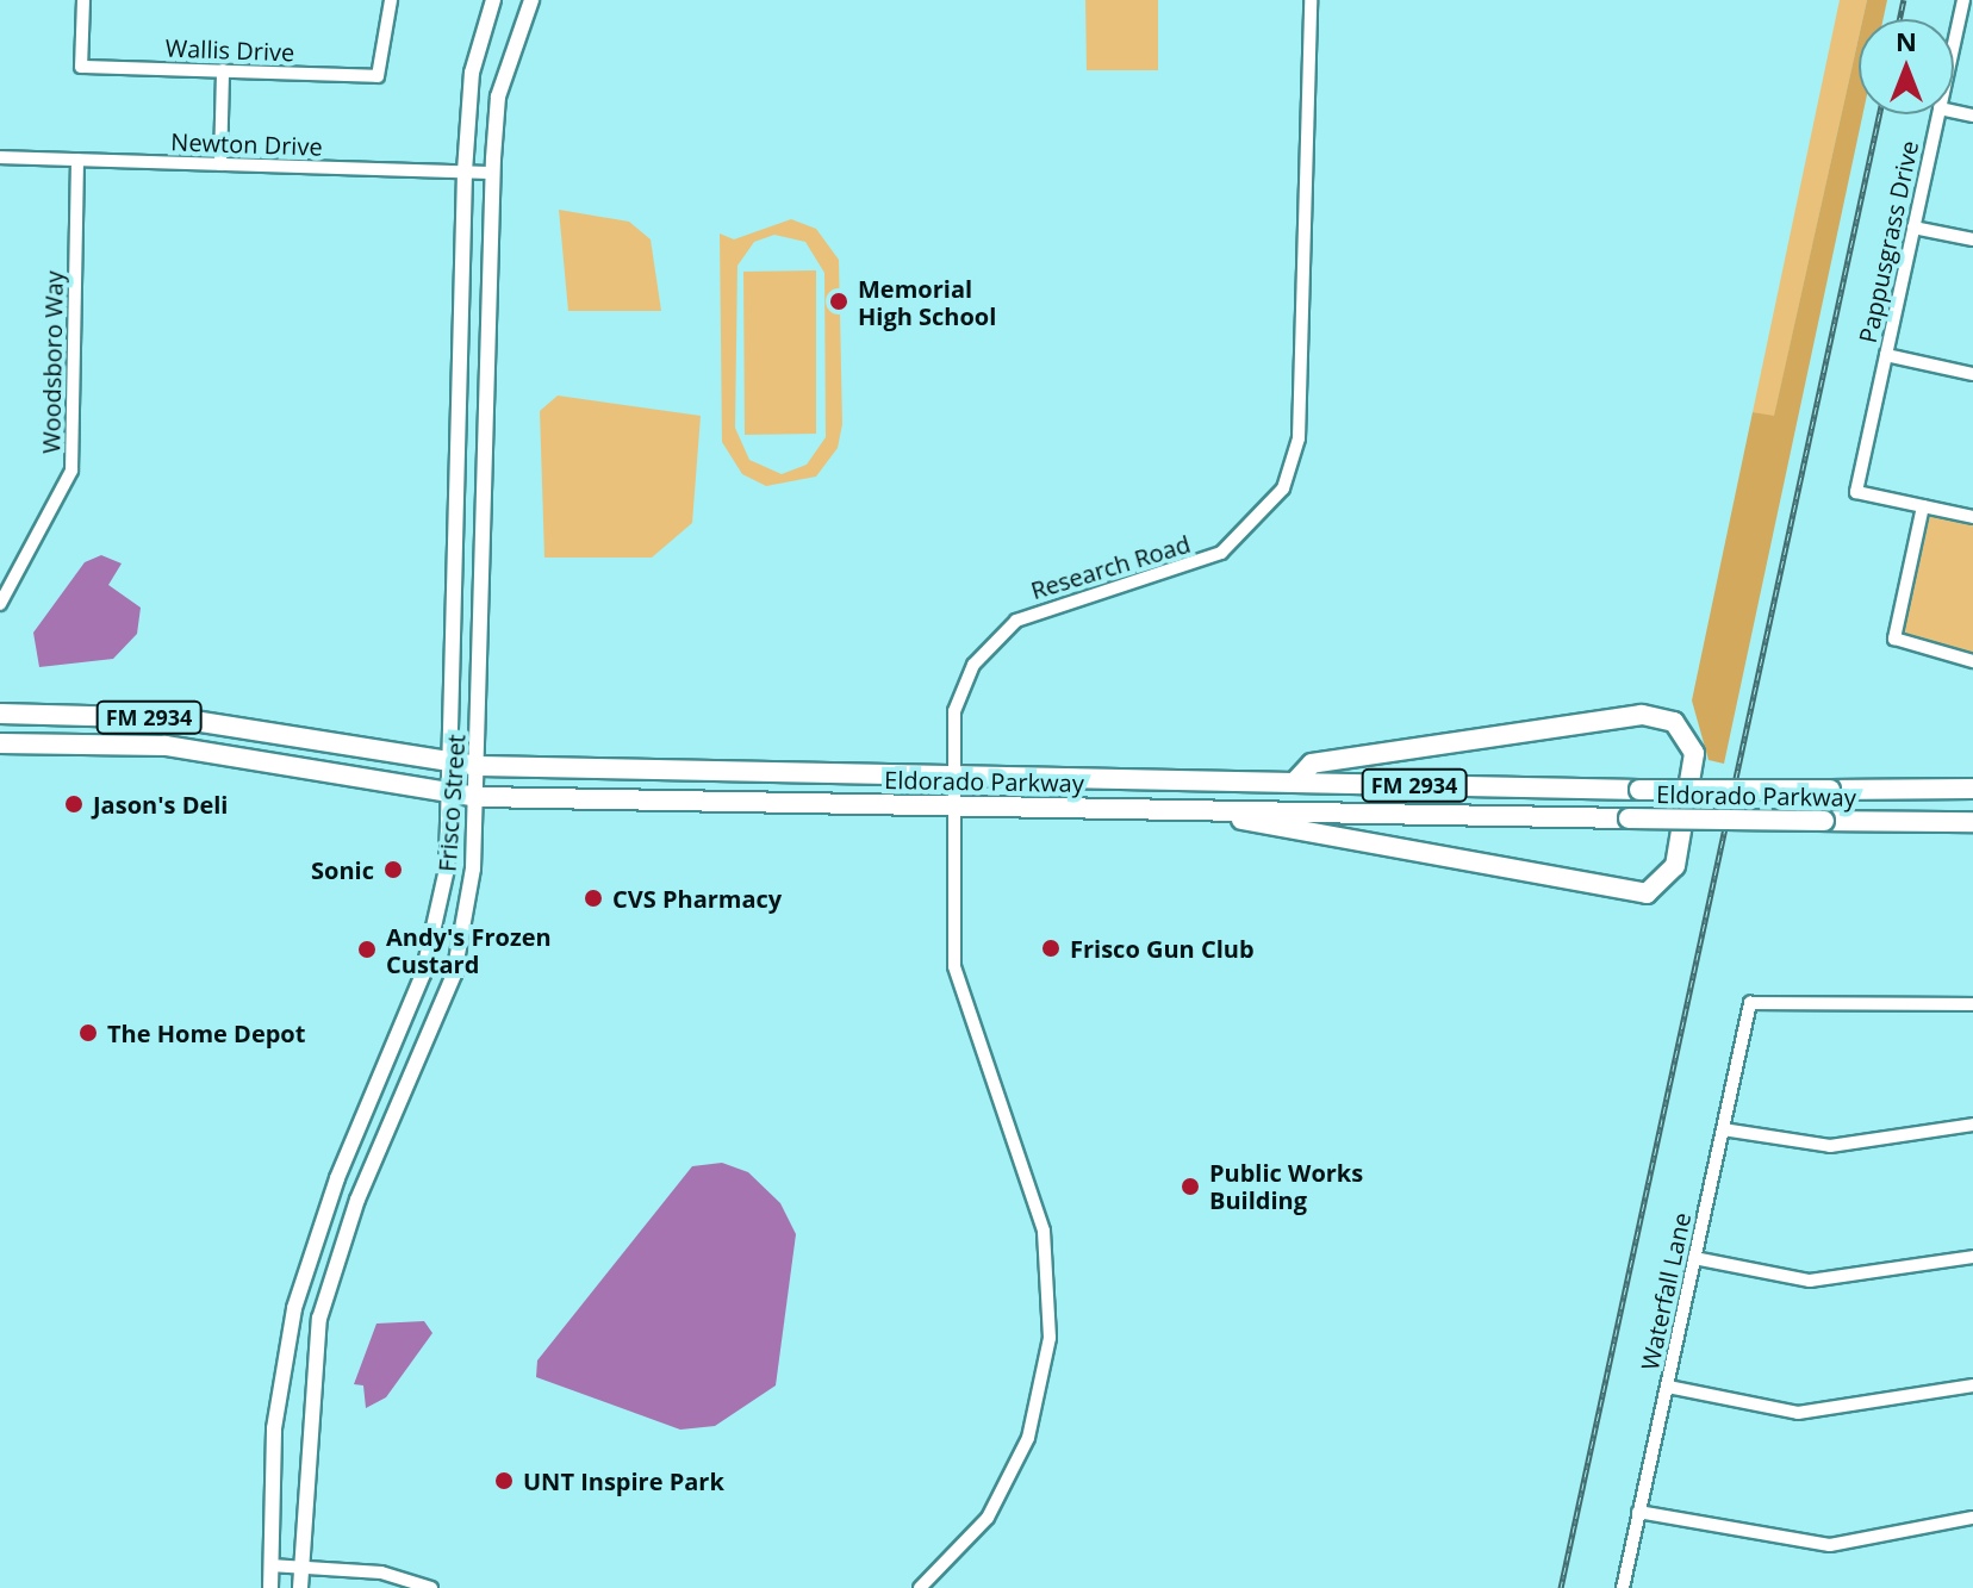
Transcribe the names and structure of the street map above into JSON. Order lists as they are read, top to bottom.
{
  "streets": {
    "main road": ["FM 2934", "Eldorado Parkway"],
    "street": [
      "Wallis Drive",
      "Newton Drive",
      "Pappusgrass Drive",
      "Woodsboro Way",
      "Research Road",
      "Frisco Street",
      "Waterfall Lane"
    ]
  },
  "crossings": [
    ["Newton Drive", "Woodsboro Way"],
    ["Newton Drive", "Frisco Street"],
    ["Research Road", "Eldorado Parkway"],
    ["Eldorado Parkway", "Frisco Street"]
  ],
  "places": [
    "Memorial High School",
    "Jason's Deli",
    "Sonic",
    "CVS Pharmacy",
    "Frisco Gun Club",
    "Andy's Frozen Custard",
    "The Home Depot",
    "Public Works Building",
    "UNT Inspire Park"
  ],
  "north": "top"
}
